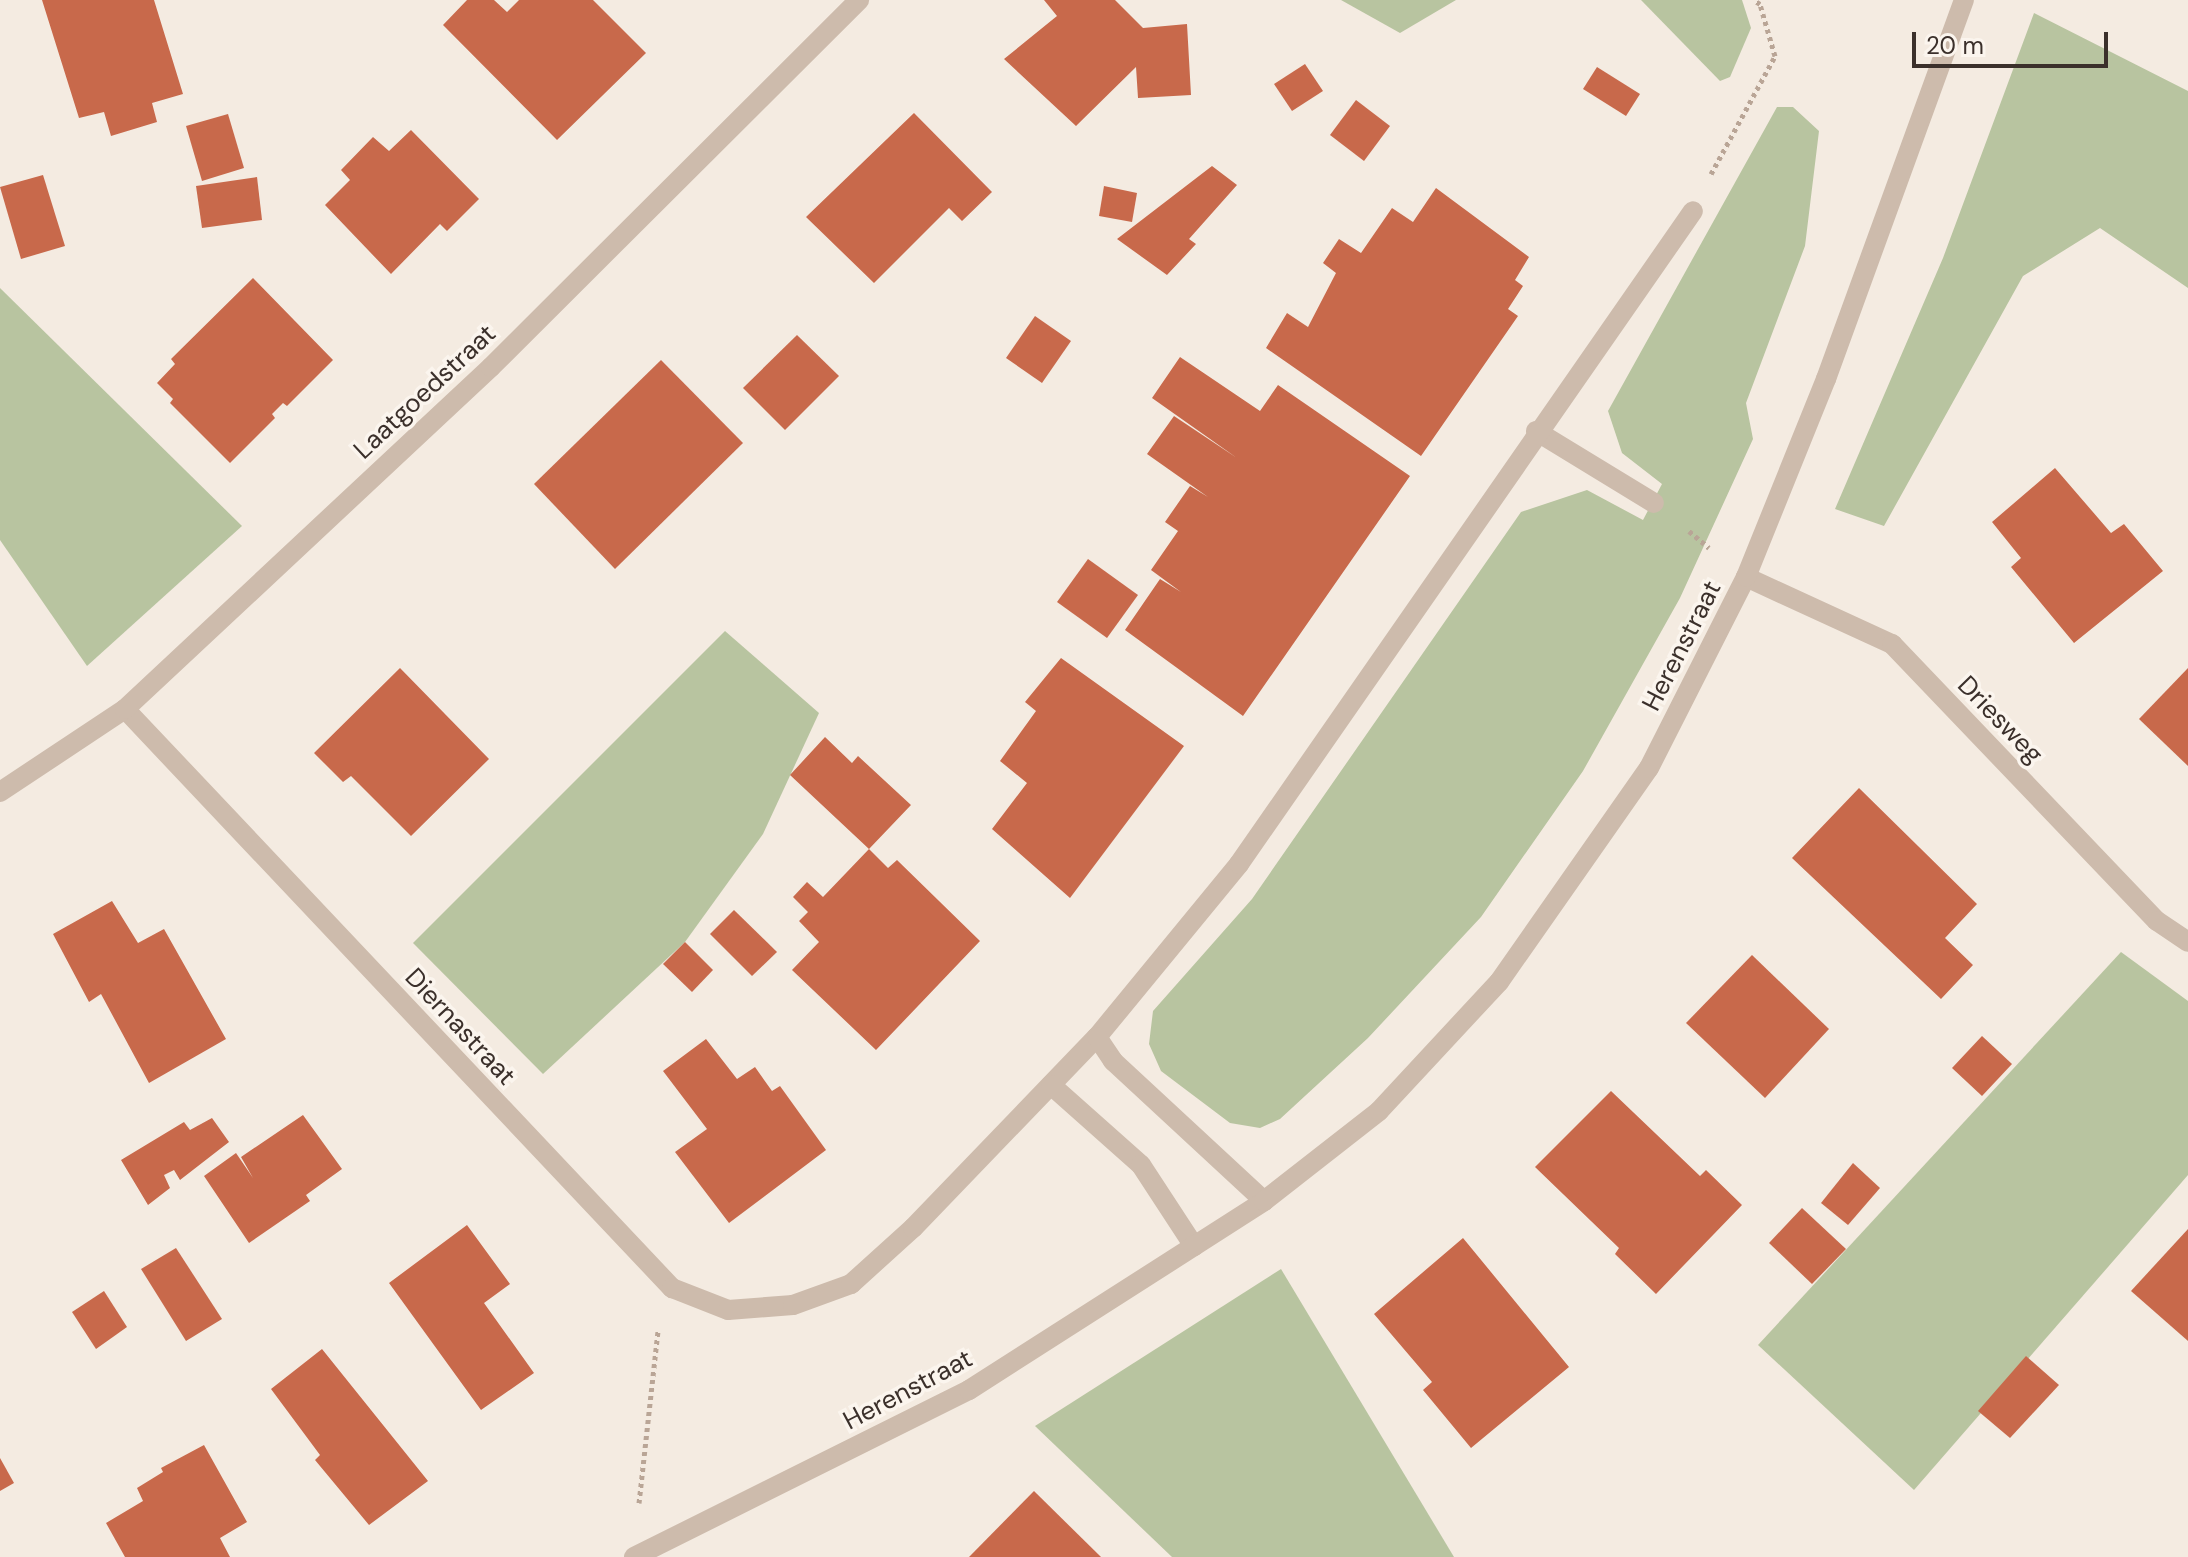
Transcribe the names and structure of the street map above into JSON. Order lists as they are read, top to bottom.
{
  "streets": {
    "street": [
      "Laatgoedstraat",
      "Herenstraat",
      "Driesweg",
      "Diernastraat"
    ]
  },
  "crossings": [
    ["Laatgoedstraat", "Diernastraat"],
    ["Herenstraat", "Driesweg"]
  ],
  "scale_bar": "20 m"
}
